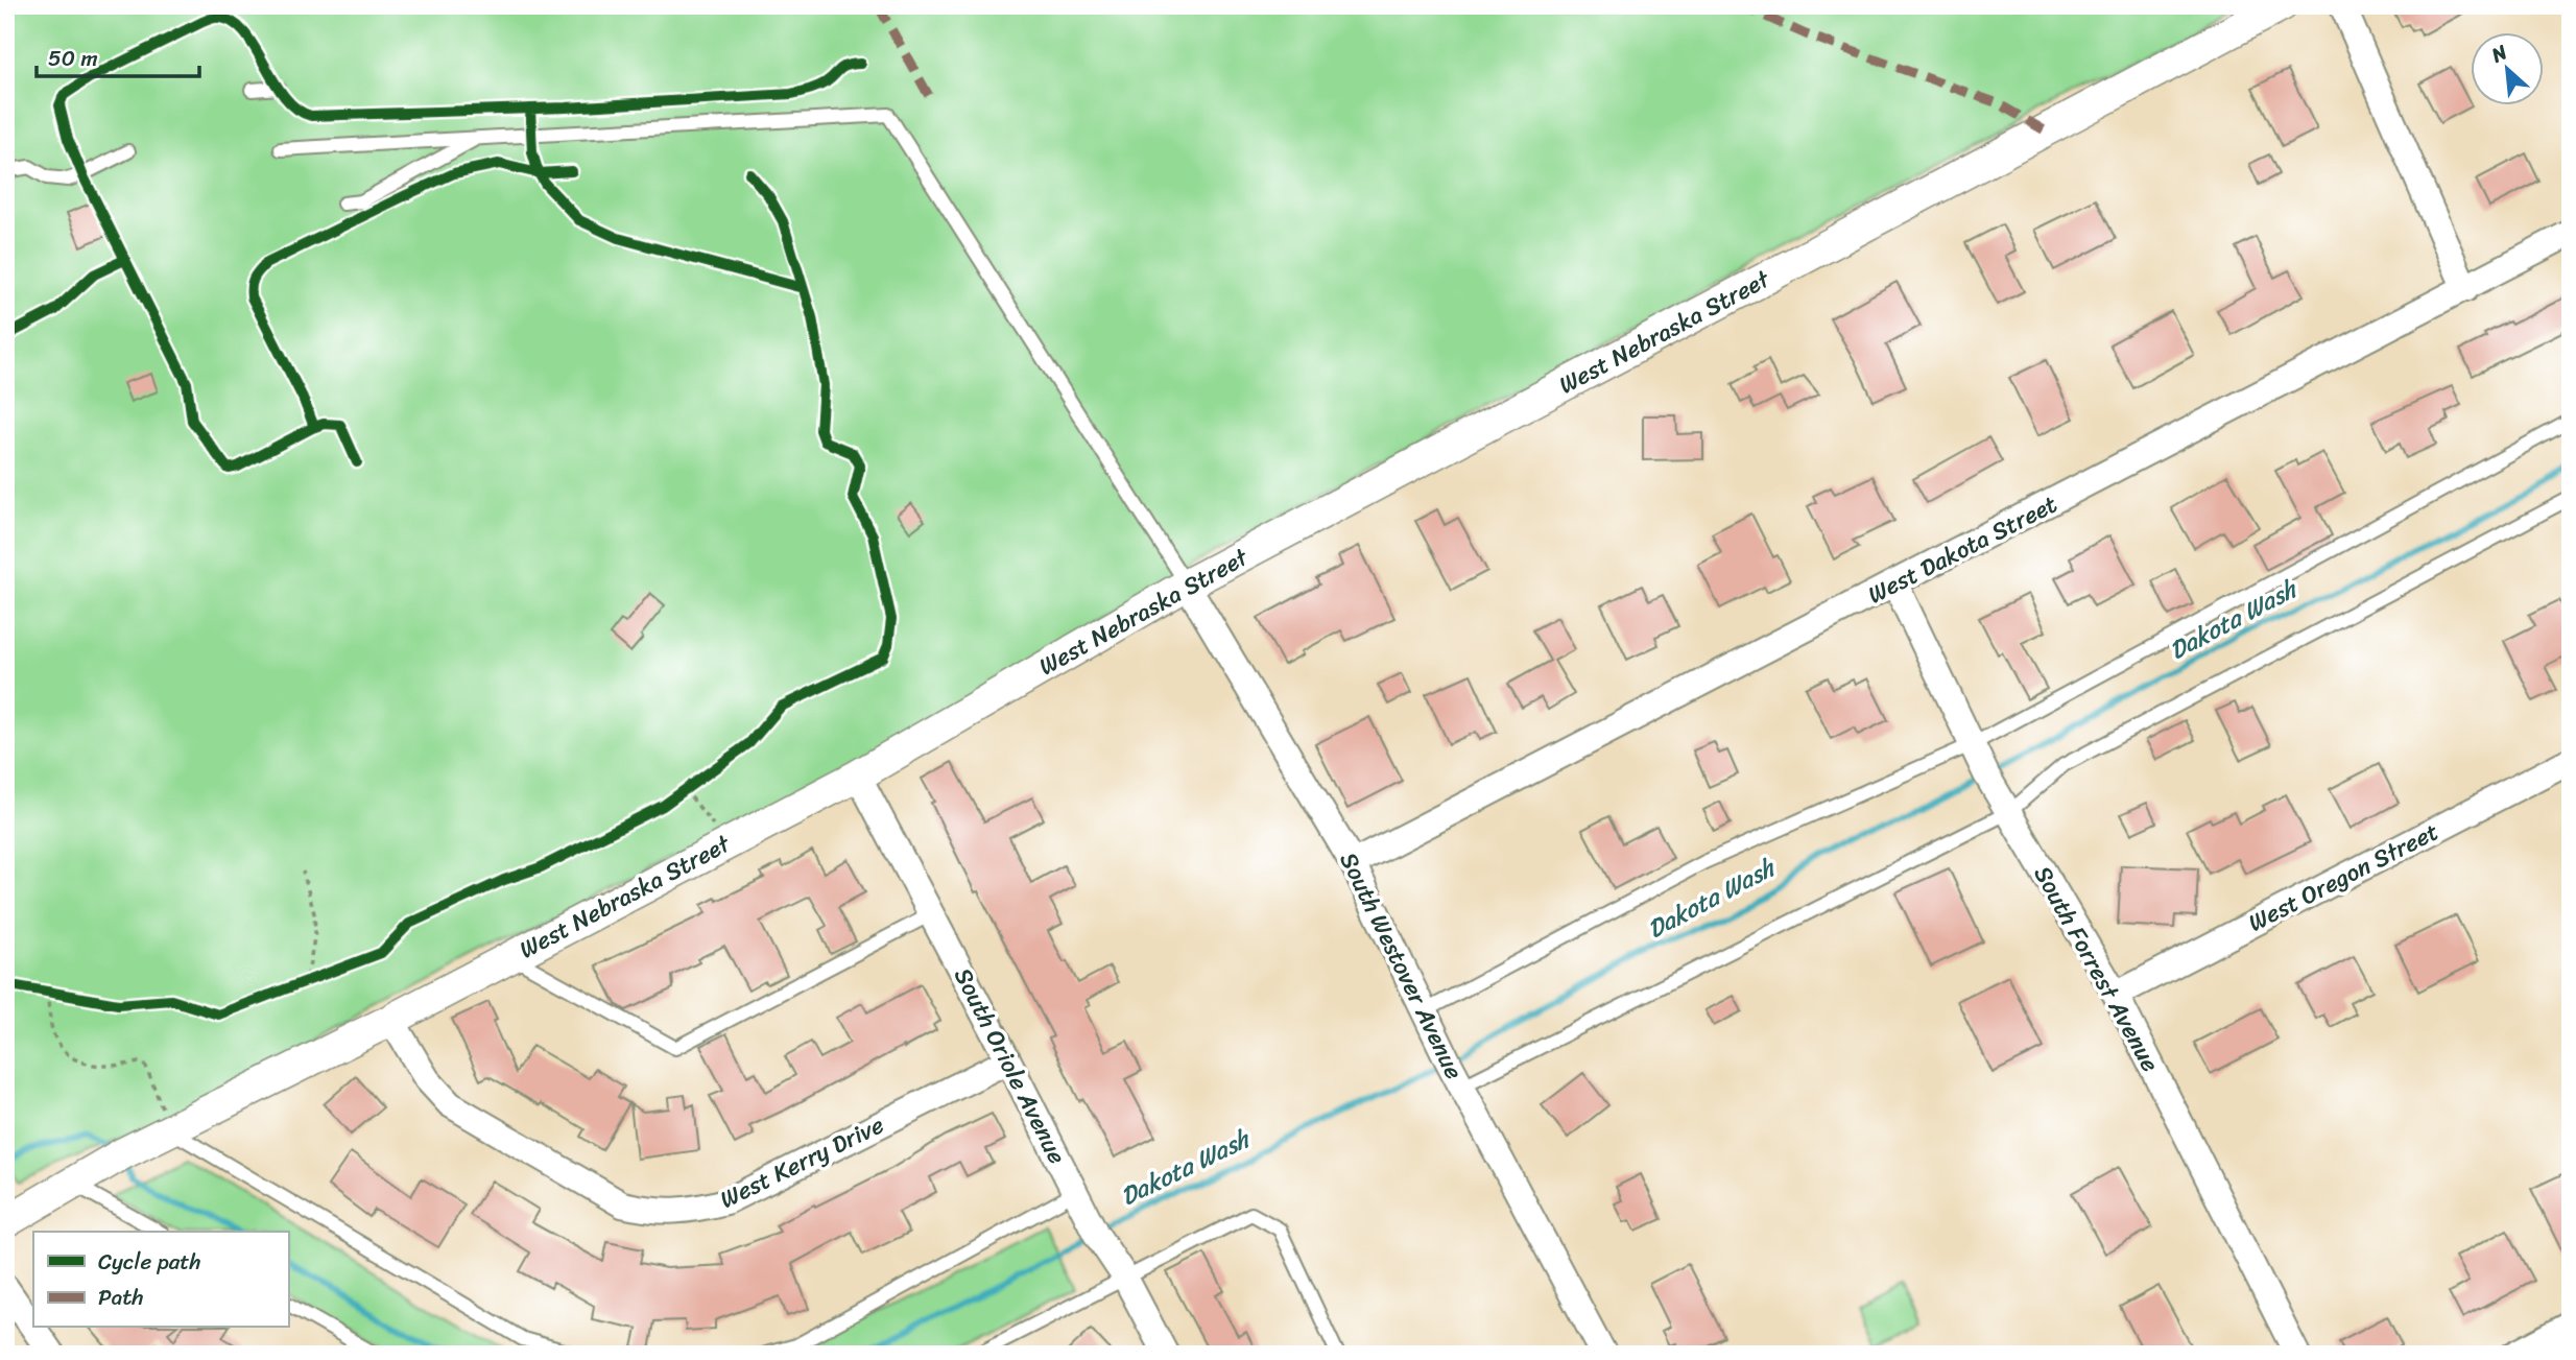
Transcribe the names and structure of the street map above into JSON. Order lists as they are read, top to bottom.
{
  "streets": {
    "street": [
      "West Nebraska Street",
      "West Dakota Street",
      "West Oregon Street",
      "South Westover Avenue",
      "South Forrest Avenue",
      "South Oriole Avenue",
      "West Kerry Drive"
    ]
  },
  "crossings": [
    ["West Nebraska Street", "South Westover Avenue"],
    ["West Nebraska Street", "South Oriole Avenue"],
    ["West Nebraska Street", "West Kerry Drive"],
    ["West Dakota Street", "South Westover Avenue"],
    ["West Dakota Street", "South Forrest Avenue"],
    ["West Oregon Street", "South Forrest Avenue"],
    ["South Oriole Avenue", "West Kerry Drive"]
  ],
  "water": ["Dakota Wash"],
  "legend": ["Cycle path", "Path"],
  "scale_bar": "50 m",
  "north": "top left"
}
